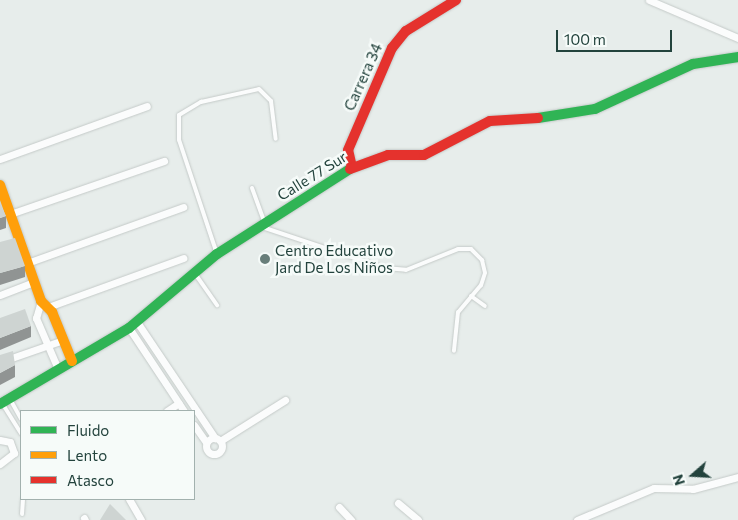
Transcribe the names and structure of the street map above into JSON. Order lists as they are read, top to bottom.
{
  "streets": {
    "street": ["Carrera 34", "Calle 77 Sur"]
  },
  "crossings": [
    ["Carrera 34", "Calle 77 Sur"]
  ],
  "places": ["Centro Educativo Jard De Los Niños"],
  "legend": ["Fluido", "Lento", "Atasco"],
  "scale_bar": "100 m",
  "north": "left"
}
